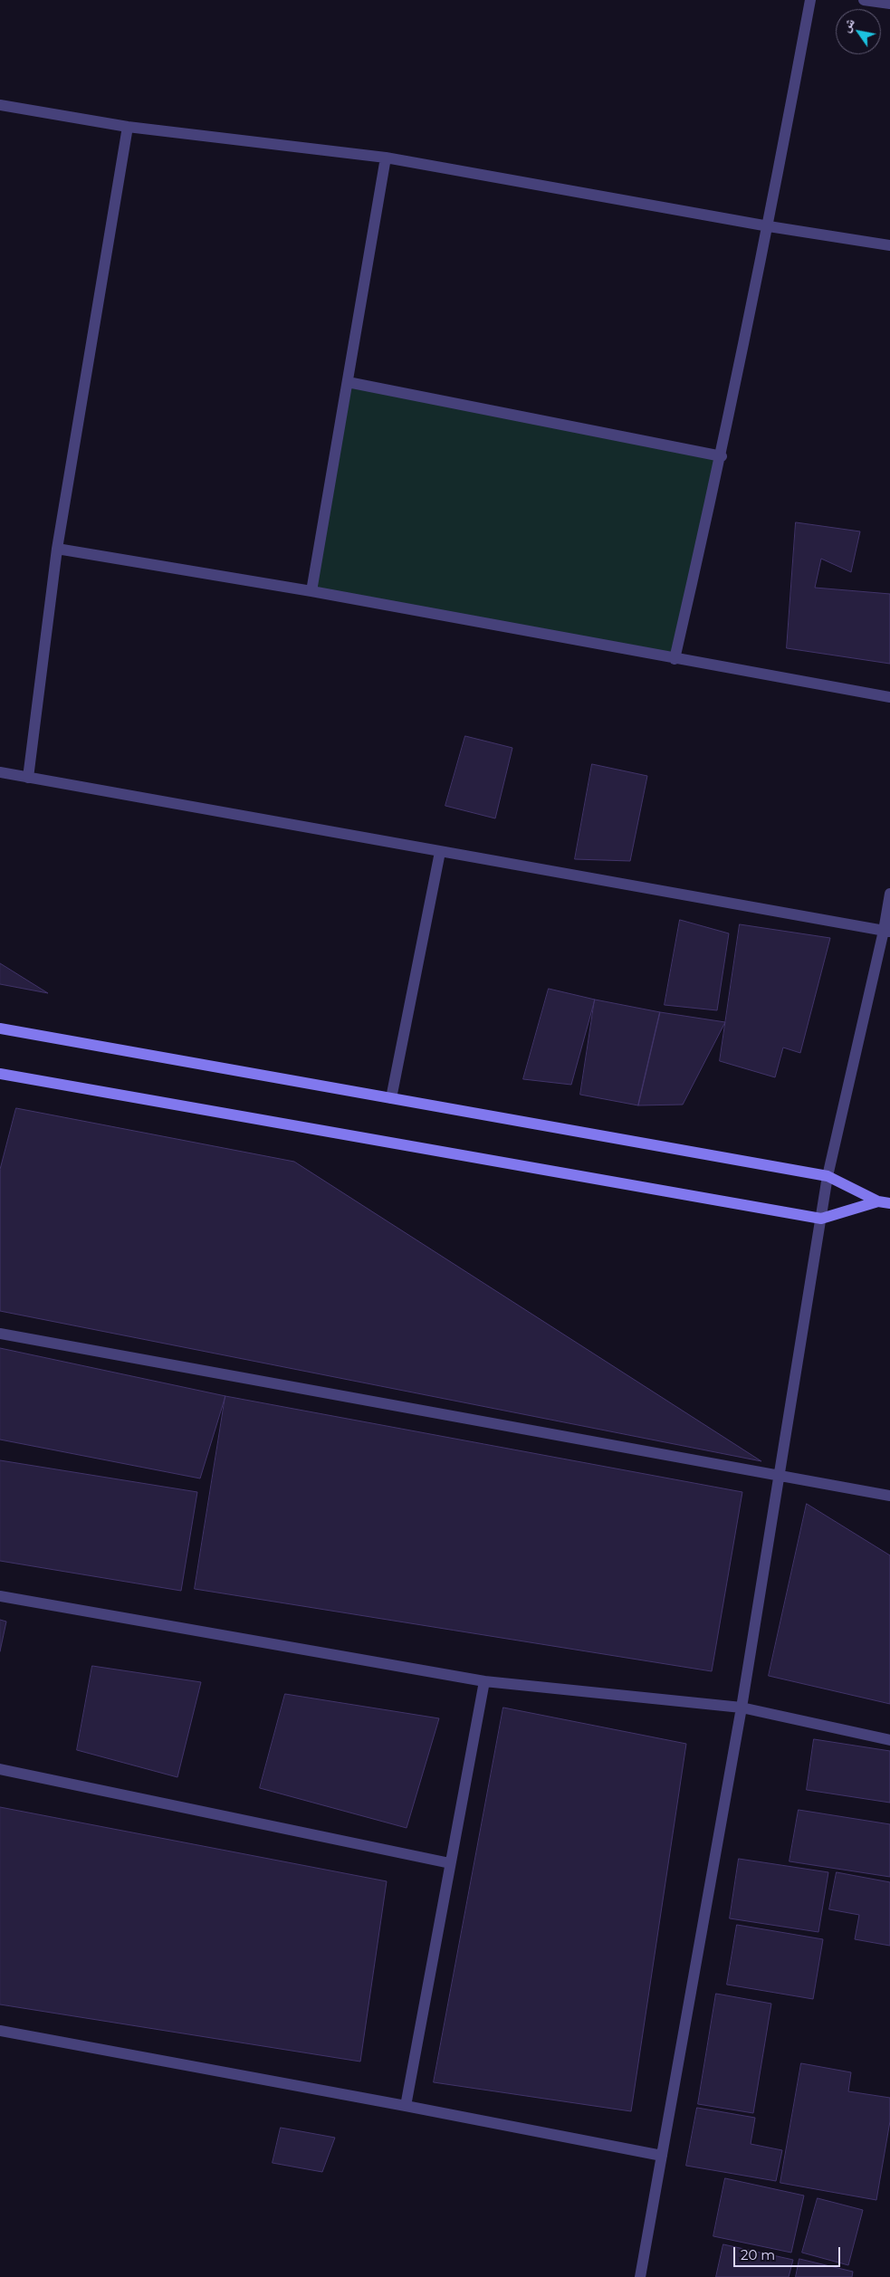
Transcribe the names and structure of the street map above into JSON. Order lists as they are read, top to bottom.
{
  "scale_bar": "20 m",
  "north": "top left"
}
